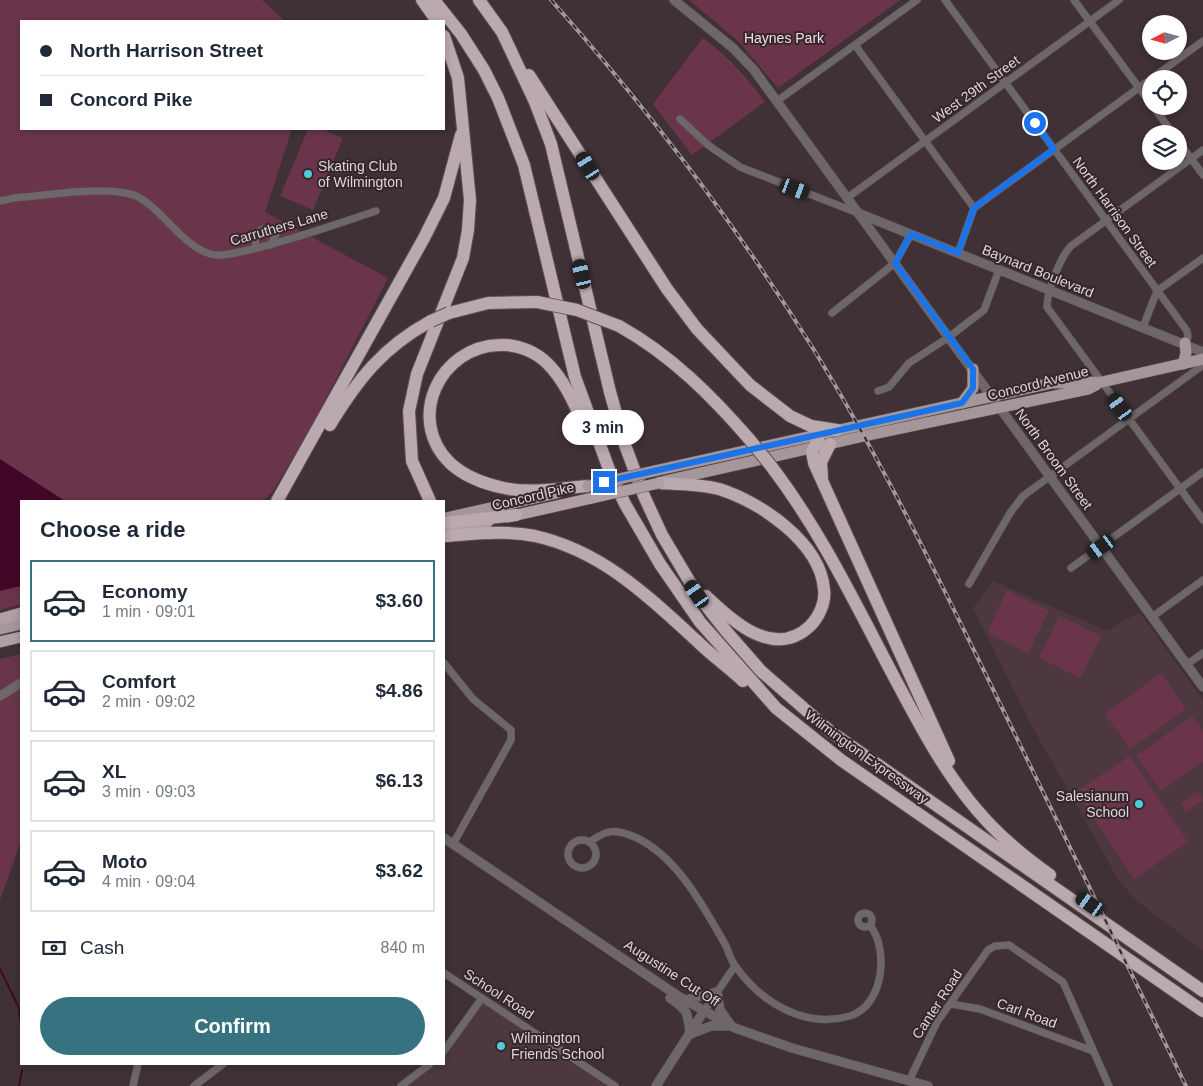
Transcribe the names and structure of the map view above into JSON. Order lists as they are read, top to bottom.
{
  "streets": {
    "highway": ["Concord Pike", "Wilmington Expressway"],
    "main road": ["Concord Avenue"],
    "street": [
      "West 29th Street",
      "North Harrison Street",
      "Carruthers Lane",
      "Baynard Boulevard",
      "North Broom Street",
      "Augustine Cut Off",
      "School Road",
      "Canter Road",
      "Carl Road"
    ]
  },
  "crossings": [
    ["West 29th Street", "North Harrison Street"],
    ["West 29th Street", "North Broom Street"],
    ["North Harrison Street", "Baynard Boulevard"],
    ["Baynard Boulevard", "North Broom Street"],
    ["Concord Avenue", "North Broom Street"],
    ["Concord Avenue", "Concord Pike"],
    ["Augustine Cut Off", "Canter Road"],
    ["Canter Road", "Carl Road"]
  ],
  "parks": ["Haynes Park"],
  "places": ["Skating Club of Wilmington", "Salesianum School", "Wilmington Friends School"],
  "north": "left",
  "page": {
    "banner": ["North Harrison Street", "Concord Pike"],
    "bubble": "3 min",
    "heading": "Choose a ride",
    "list": [
      {
        "name": "Economy",
        "note": "1 min · 09:01",
        "value": "$3.60"
      },
      {
        "name": "Comfort",
        "note": "2 min · 09:02",
        "value": "$4.86"
      },
      {
        "name": "XL",
        "note": "3 min · 09:03",
        "value": "$6.13"
      },
      {
        "name": "Moto",
        "note": "4 min · 09:04",
        "value": "$3.62"
      }
    ],
    "pay": ["Cash", "840 m"],
    "buttons": "Confirm"
  }
}
